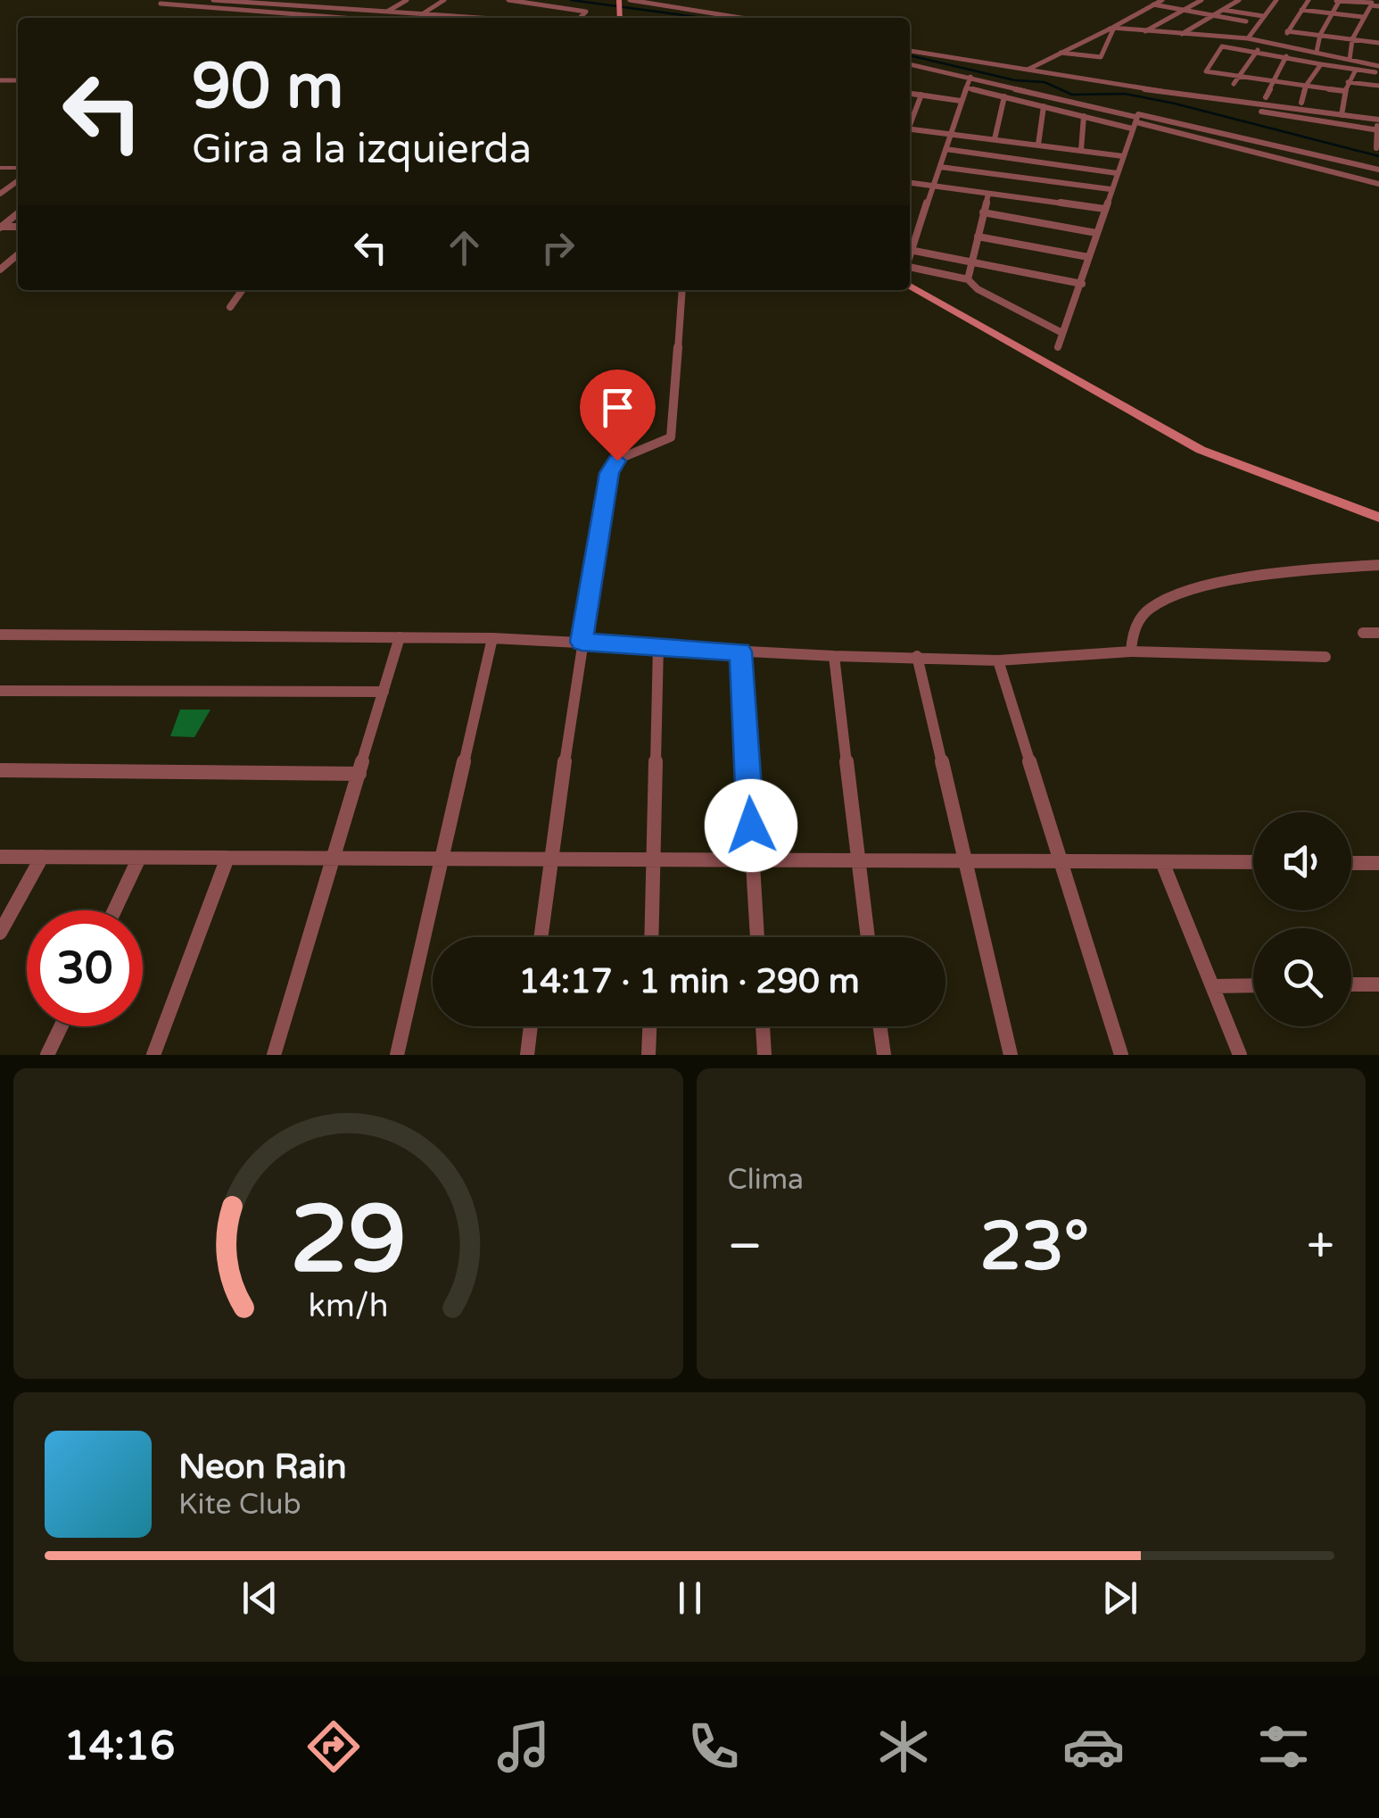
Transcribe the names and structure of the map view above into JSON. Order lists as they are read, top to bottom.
{
  "page": {
    "turn": ["90 m", "Gira a la izquierda"],
    "limit": "30",
    "trip": "14:17 · 1 min · 290 m",
    "tile": "Clima",
    "heat": ["−", "23°", "+"],
    "song": ["Neon Rain", "Kite Club"],
    "tabs": "14:16",
    "gauge": ["29", "km/h"]
  }
}
